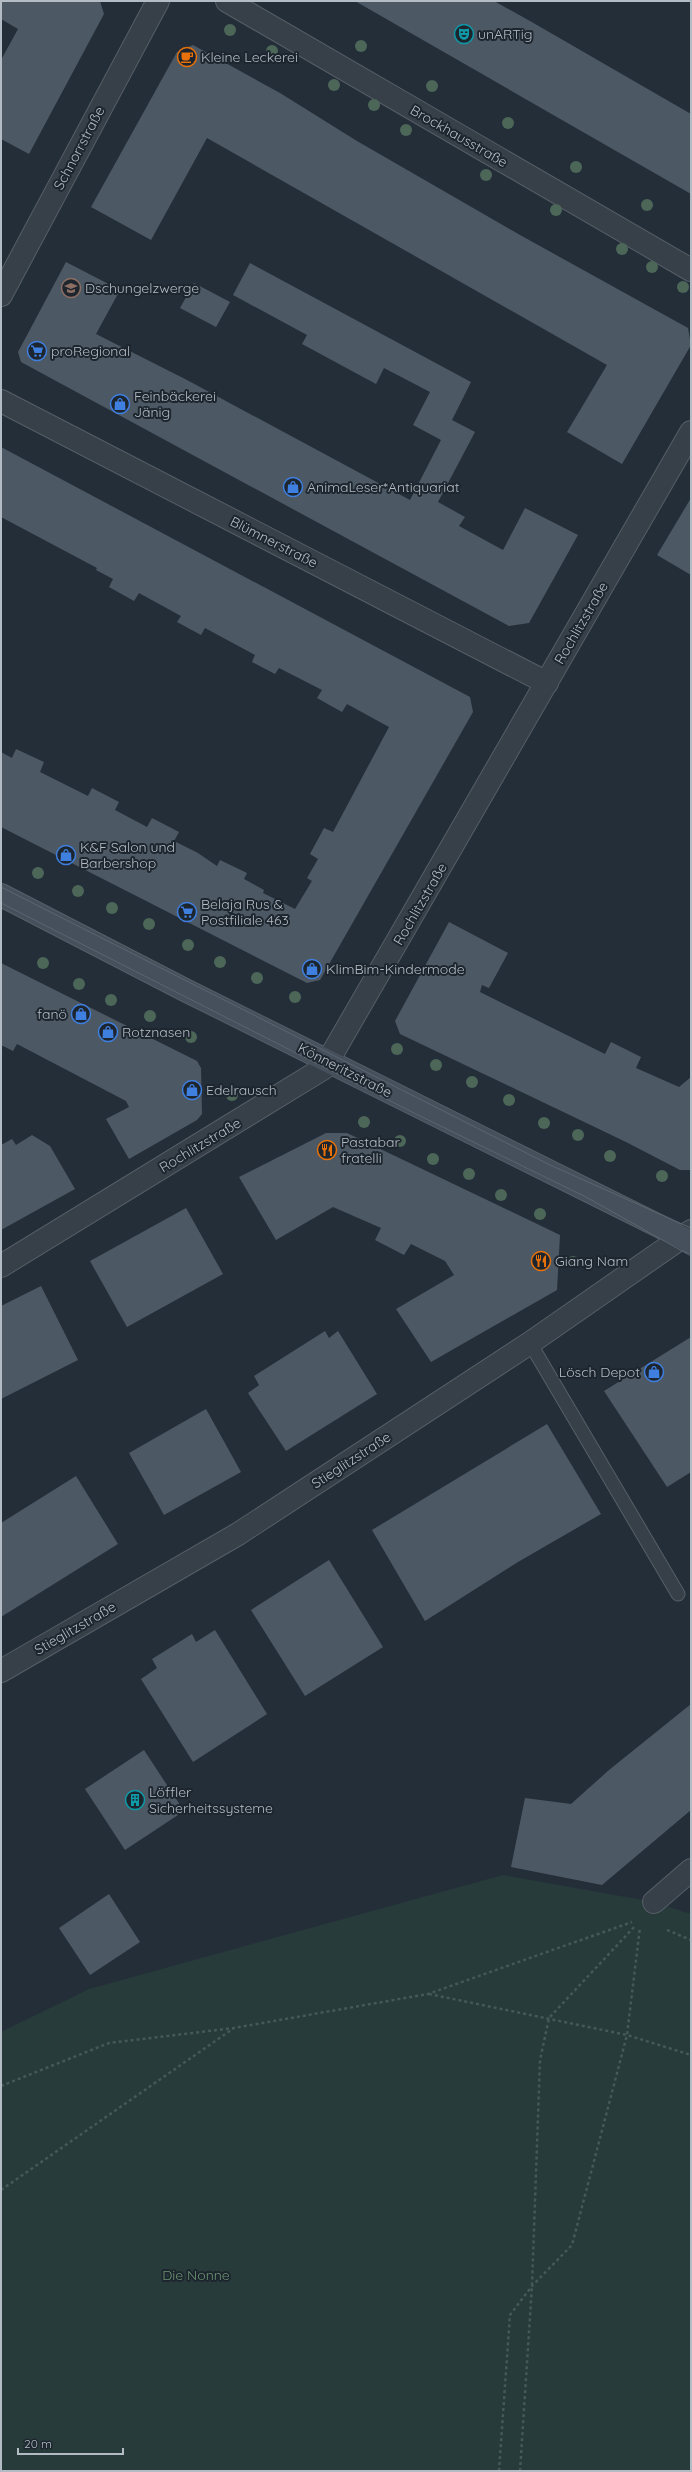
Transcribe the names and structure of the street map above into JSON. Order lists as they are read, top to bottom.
{
  "streets": {
    "main road": ["Könneritzstraße"],
    "street": [
      "Brockhausstraße",
      "Schnorrstraße",
      "Blümnerstraße",
      "Rochlitzstraße",
      "Stieglitzstraße"
    ]
  },
  "crossings": [
    ["Blümnerstraße", "Rochlitzstraße"],
    ["Rochlitzstraße", "Könneritzstraße"],
    ["Könneritzstraße", "Stieglitzstraße"]
  ],
  "parks": ["Die Nonne"],
  "places": {
    "theatre": ["unARTig"],
    "cafe": ["Kleine Leckerei"],
    "school or university": ["Dschungelzwerge"],
    "supermarket": ["proRegional", "Belaja Rus & Postfiliale 463"],
    "shop": [
      "Feinbäckerei Jänig",
      "AnimaLeser*Antiquariat",
      "K&F Salon und Barbershop",
      "KlimBim-Kindermode",
      "fanö",
      "Rotznasen",
      "Edelrausch",
      "Lösch Depot"
    ],
    "restaurant": ["Pastabar fratelli", "Giang Nam"],
    "building": ["Löffler Sicherheitssysteme"]
  },
  "scale_bar": "20 m"
}
